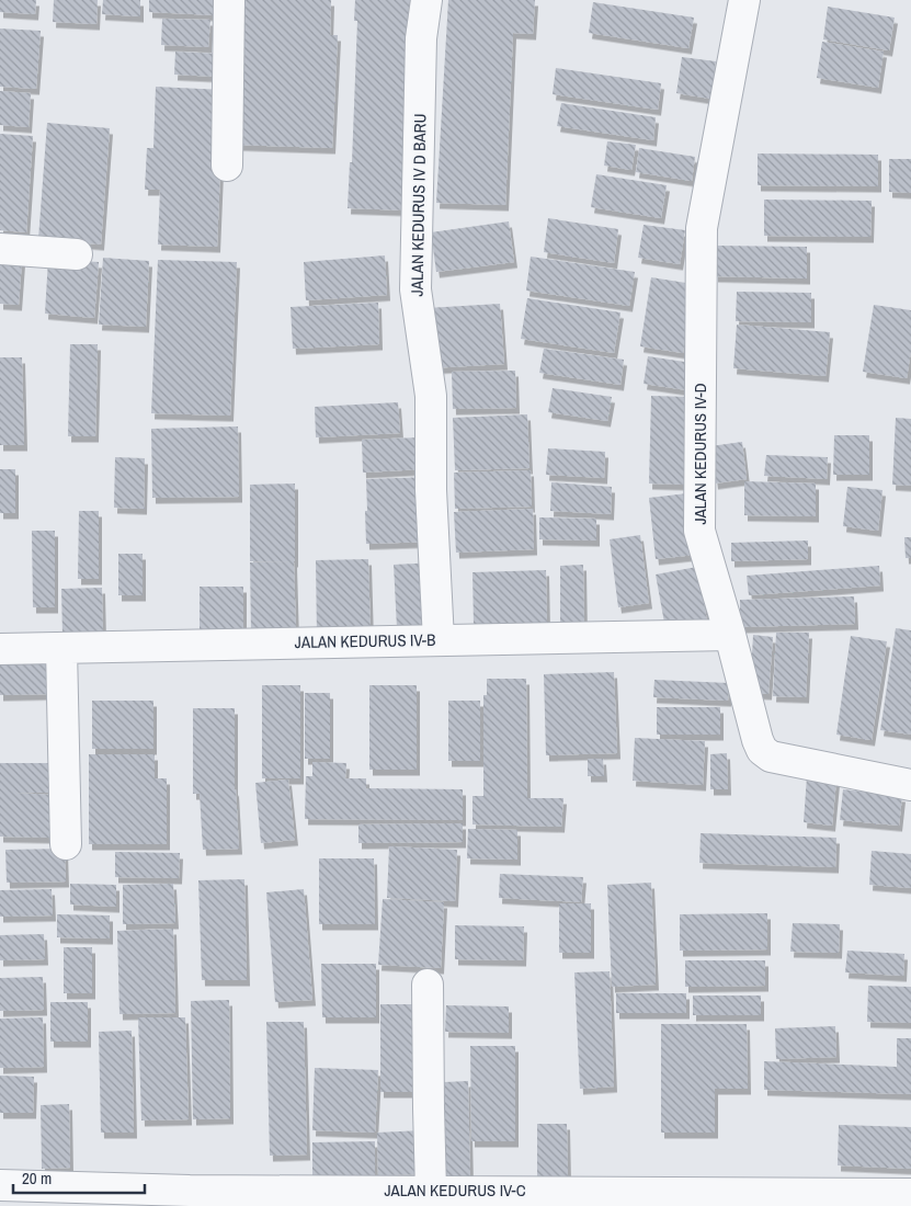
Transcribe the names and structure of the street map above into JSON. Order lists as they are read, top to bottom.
{
  "streets": {
    "street": [
      "JALAN KEDURUS IV D BARU",
      "JALAN KEDURUS IV-D",
      "JALAN KEDURUS IV-B",
      "JALAN KEDURUS IV-C"
    ]
  },
  "crossings": [
    ["JALAN KEDURUS IV D BARU", "JALAN KEDURUS IV-B"],
    ["JALAN KEDURUS IV-D", "JALAN KEDURUS IV-B"]
  ],
  "scale_bar": "20 m"
}
